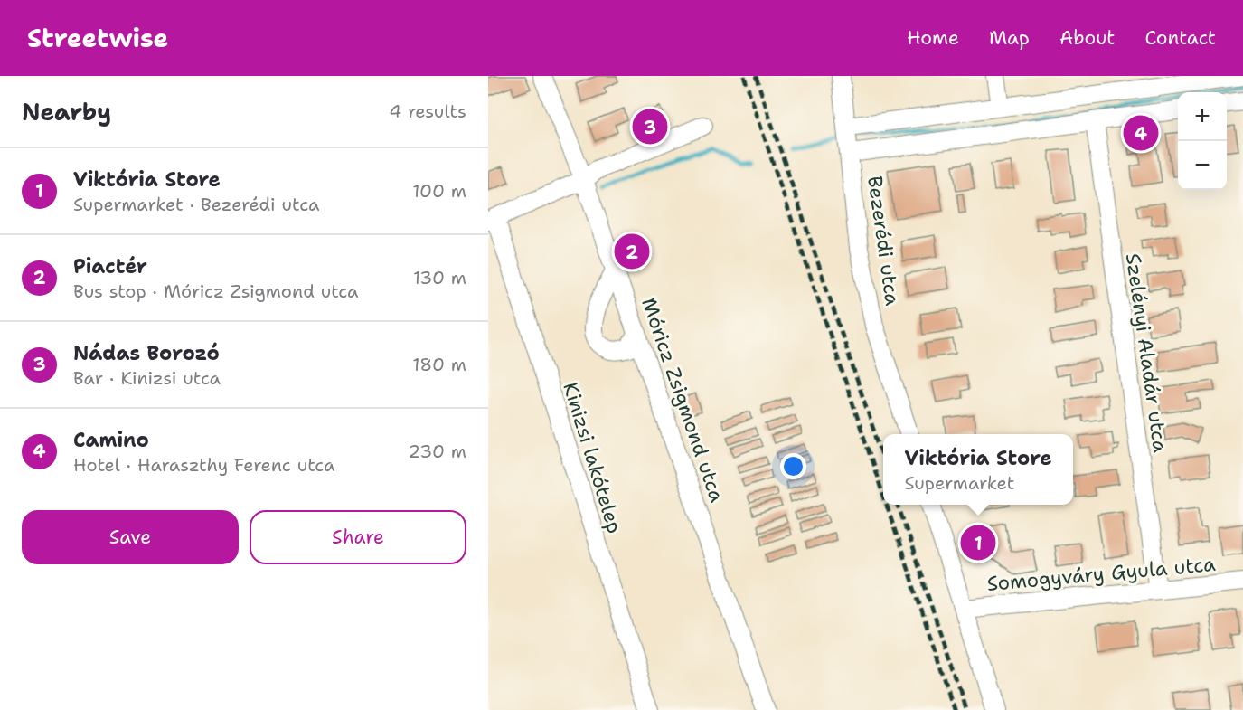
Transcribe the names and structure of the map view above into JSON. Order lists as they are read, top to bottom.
{
  "streets": {
    "street": [
      "Bezerédi utca",
      "Szelényi Aladár utca",
      "Móricz Zsigmond utca",
      "Kinizsi lakótelep",
      "Somogyváry Gyula utca"
    ]
  },
  "crossings": [
    ["Szelényi Aladár utca", "Somogyváry Gyula utca"]
  ],
  "page": {
    "header": "Streetwise",
    "nav": [
      "Home",
      "Map",
      "About",
      "Contact"
    ],
    "heading": ["Nearby", "4 results"],
    "map_buttons": ["+", "−"],
    "pins": [
      "3",
      "4",
      "2",
      "1"
    ],
    "list": [
      {
        "mark": "1",
        "name": "Viktória Store",
        "note": "Supermarket · Bezerédi utca",
        "value": "100 m"
      },
      {
        "mark": "2",
        "name": "Piactér",
        "note": "Bus stop · Móricz Zsigmond utca",
        "value": "130 m"
      },
      {
        "mark": "3",
        "name": "Nádas Borozó",
        "note": "Bar · Kinizsi utca",
        "value": "180 m"
      },
      {
        "mark": "4",
        "name": "Camino",
        "note": "Hotel · Haraszthy Ferenc utca",
        "value": "230 m"
      }
    ],
    "popup": ["Viktória Store", "Supermarket"],
    "buttons": ["Save", "Share"]
  }
}
